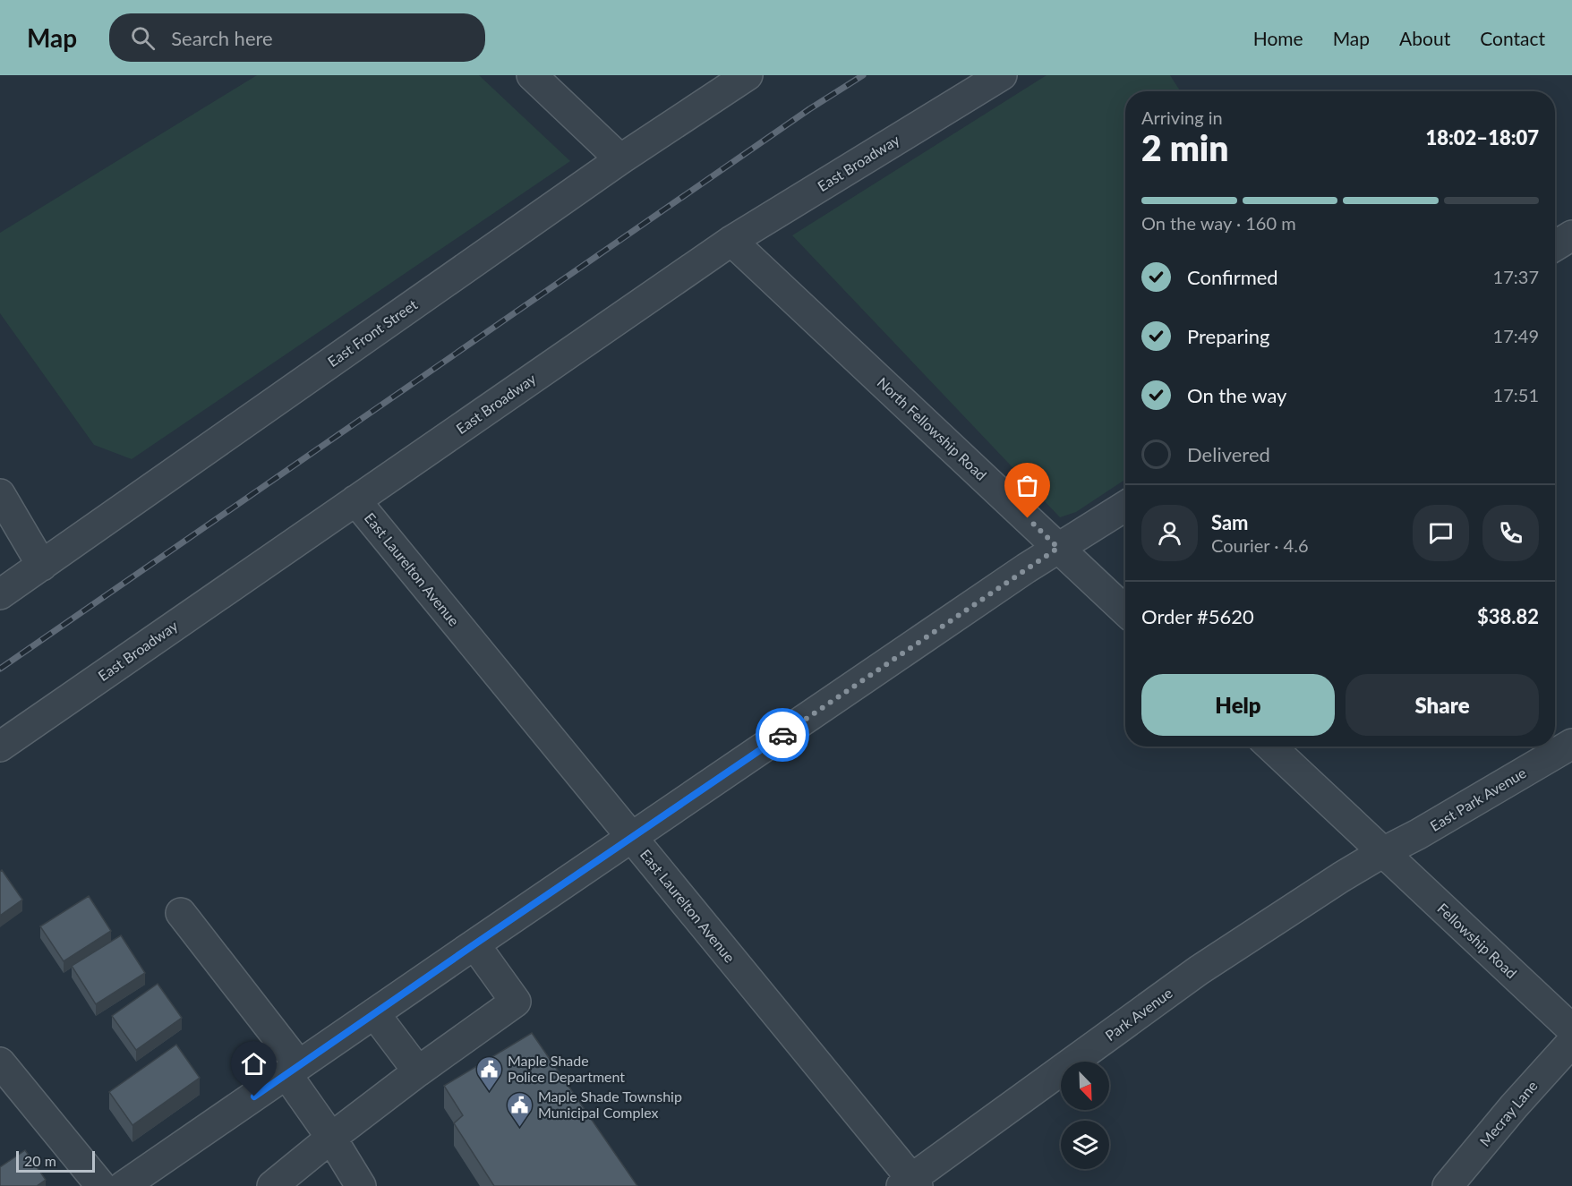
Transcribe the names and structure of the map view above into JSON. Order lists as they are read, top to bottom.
{
  "streets": {
    "street": [
      "East Broadway",
      "East Front Street",
      "North Fellowship Road",
      "East Laurelton Avenue",
      "East Park Avenue",
      "Fellowship Road",
      "Park Avenue",
      "Mecray Lane"
    ]
  },
  "crossings": [
    ["East Broadway", "North Fellowship Road"],
    ["East Broadway", "East Laurelton Avenue"],
    ["East Laurelton Avenue", "Park Avenue"],
    ["East Park Avenue", "Fellowship Road"],
    ["East Park Avenue", "Park Avenue"],
    ["Fellowship Road", "Park Avenue"]
  ],
  "places": {
    "public building": ["Maple Shade Police Department", "Maple Shade Township Municipal Complex"]
  },
  "scale_bar": "20 m",
  "north": "bottom right",
  "page": {
    "header": "Map",
    "search": "Search here",
    "nav": [
      "Home",
      "Map",
      "About",
      "Contact"
    ],
    "heading": ["2 min", "Arriving in", "18:02–18:07"],
    "panel": [
      "Sam",
      "Courier · 4.6",
      "Order #5620",
      "$38.82"
    ],
    "bar": "On the way · 160 m",
    "list": [
      ["Confirmed", "17:37"],
      ["Preparing", "17:49"],
      ["On the way", "17:51"],
      "Delivered"
    ],
    "buttons": ["Help", "Share"],
    "scale": "20 m"
  }
}
